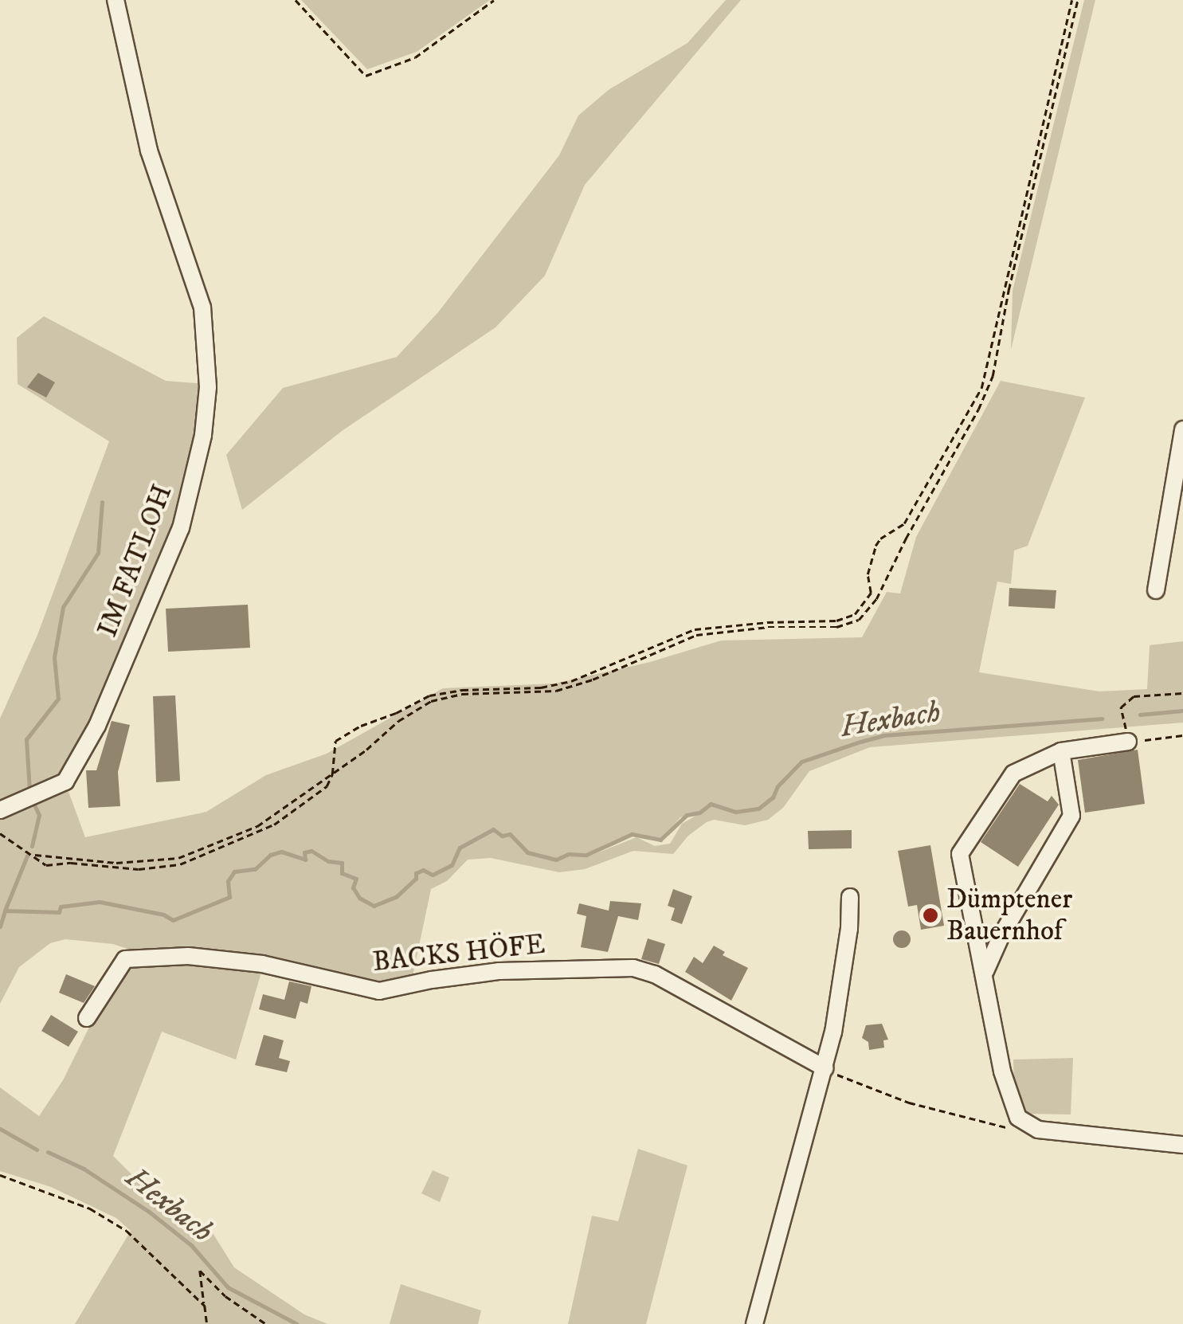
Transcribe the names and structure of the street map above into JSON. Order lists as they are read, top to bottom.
{
  "streets": {
    "street": ["IM FATLOH", "BACKS HÖFE"]
  },
  "water": ["Hexbach"],
  "places": ["Dümptener Bauernhof"]
}
